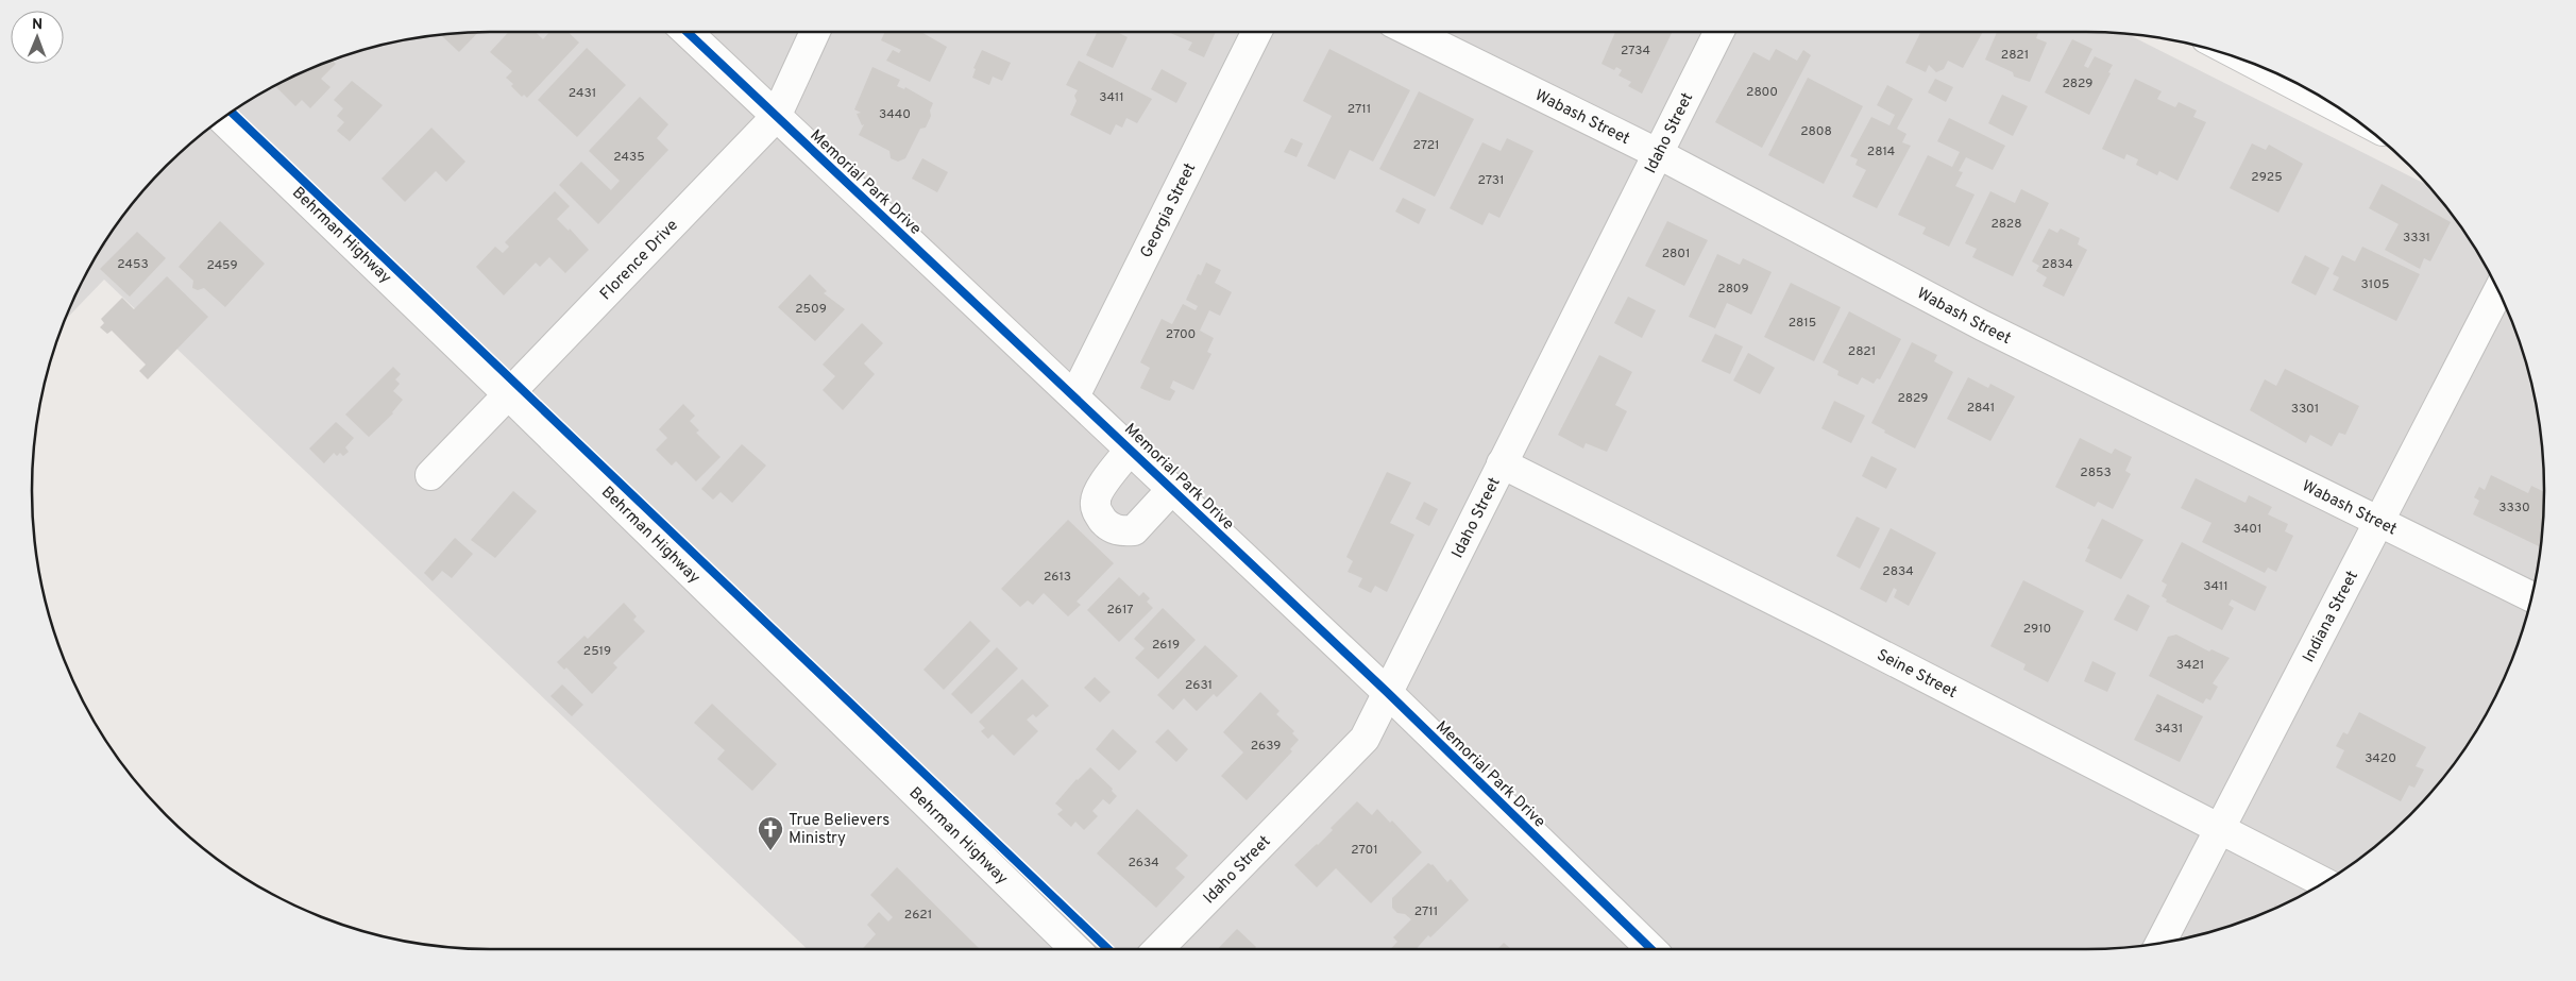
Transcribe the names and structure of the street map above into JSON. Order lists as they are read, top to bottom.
{
  "streets": {
    "street": [
      "Wabash Street",
      "Idaho Street",
      "Memorial Park Drive",
      "Georgia Street",
      "Behrman Highway",
      "Florence Drive",
      "Indiana Street",
      "Seine Street"
    ]
  },
  "crossings": [
    ["Wabash Street", "Idaho Street"],
    ["Wabash Street", "Indiana Street"],
    ["Idaho Street", "Memorial Park Drive"],
    ["Idaho Street", "Seine Street"],
    ["Memorial Park Drive", "Georgia Street"],
    ["Memorial Park Drive", "Florence Drive"],
    ["Behrman Highway", "Florence Drive"],
    ["Indiana Street", "Seine Street"]
  ],
  "places": {
    "church": ["True Believers Ministry"]
  },
  "house_numbers": [
    "2734",
    "2821",
    "2829",
    "2800",
    "2431",
    "3411",
    "2711",
    "3440",
    "2808",
    "2721",
    "2814",
    "2435",
    "2925",
    "2731",
    "2828",
    "3331",
    "2801",
    "2453",
    "2834",
    "2459",
    "3105",
    "2809",
    "2509",
    "2815",
    "2700",
    "2821",
    "2829",
    "2841",
    "3301",
    "2853",
    "3330",
    "3401",
    "2834",
    "2613",
    "3411",
    "2617",
    "2910",
    "2619",
    "2519",
    "3421",
    "2631",
    "3431",
    "2639",
    "3420",
    "2701",
    "2634",
    "2711",
    "2621"
  ],
  "north": "top"
}
